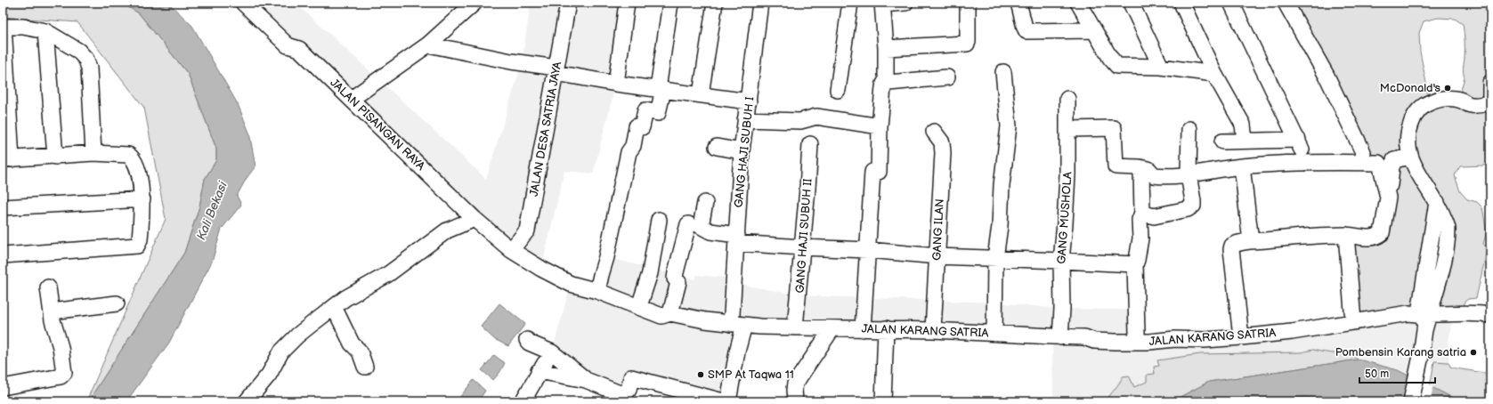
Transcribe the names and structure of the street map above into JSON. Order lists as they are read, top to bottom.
{
  "streets": {
    "street": [
      "JALAN PISANGAN RAYA",
      "JALAN DESA SATRIA JAYA",
      "GANG HAJI SUBUH I",
      "GANG MUSHOLA",
      "GANG ILAN",
      "GANG HAJI SUBUH II",
      "JALAN KARANG SATRIA"
    ]
  },
  "crossings": [
    ["JALAN PISANGAN RAYA", "JALAN DESA SATRIA JAYA"],
    ["JALAN PISANGAN RAYA", "JALAN KARANG SATRIA"],
    ["JALAN DESA SATRIA JAYA", "JALAN KARANG SATRIA"],
    ["GANG HAJI SUBUH I", "JALAN KARANG SATRIA"],
    ["GANG MUSHOLA", "JALAN KARANG SATRIA"],
    ["GANG ILAN", "JALAN KARANG SATRIA"],
    ["GANG HAJI SUBUH II", "JALAN KARANG SATRIA"]
  ],
  "water": ["Kali Bekasi"],
  "places": ["McDonald's", "Pombensin Karang satria", "SMP At Taqwa 11"],
  "scale_bar": "50 m"
}
